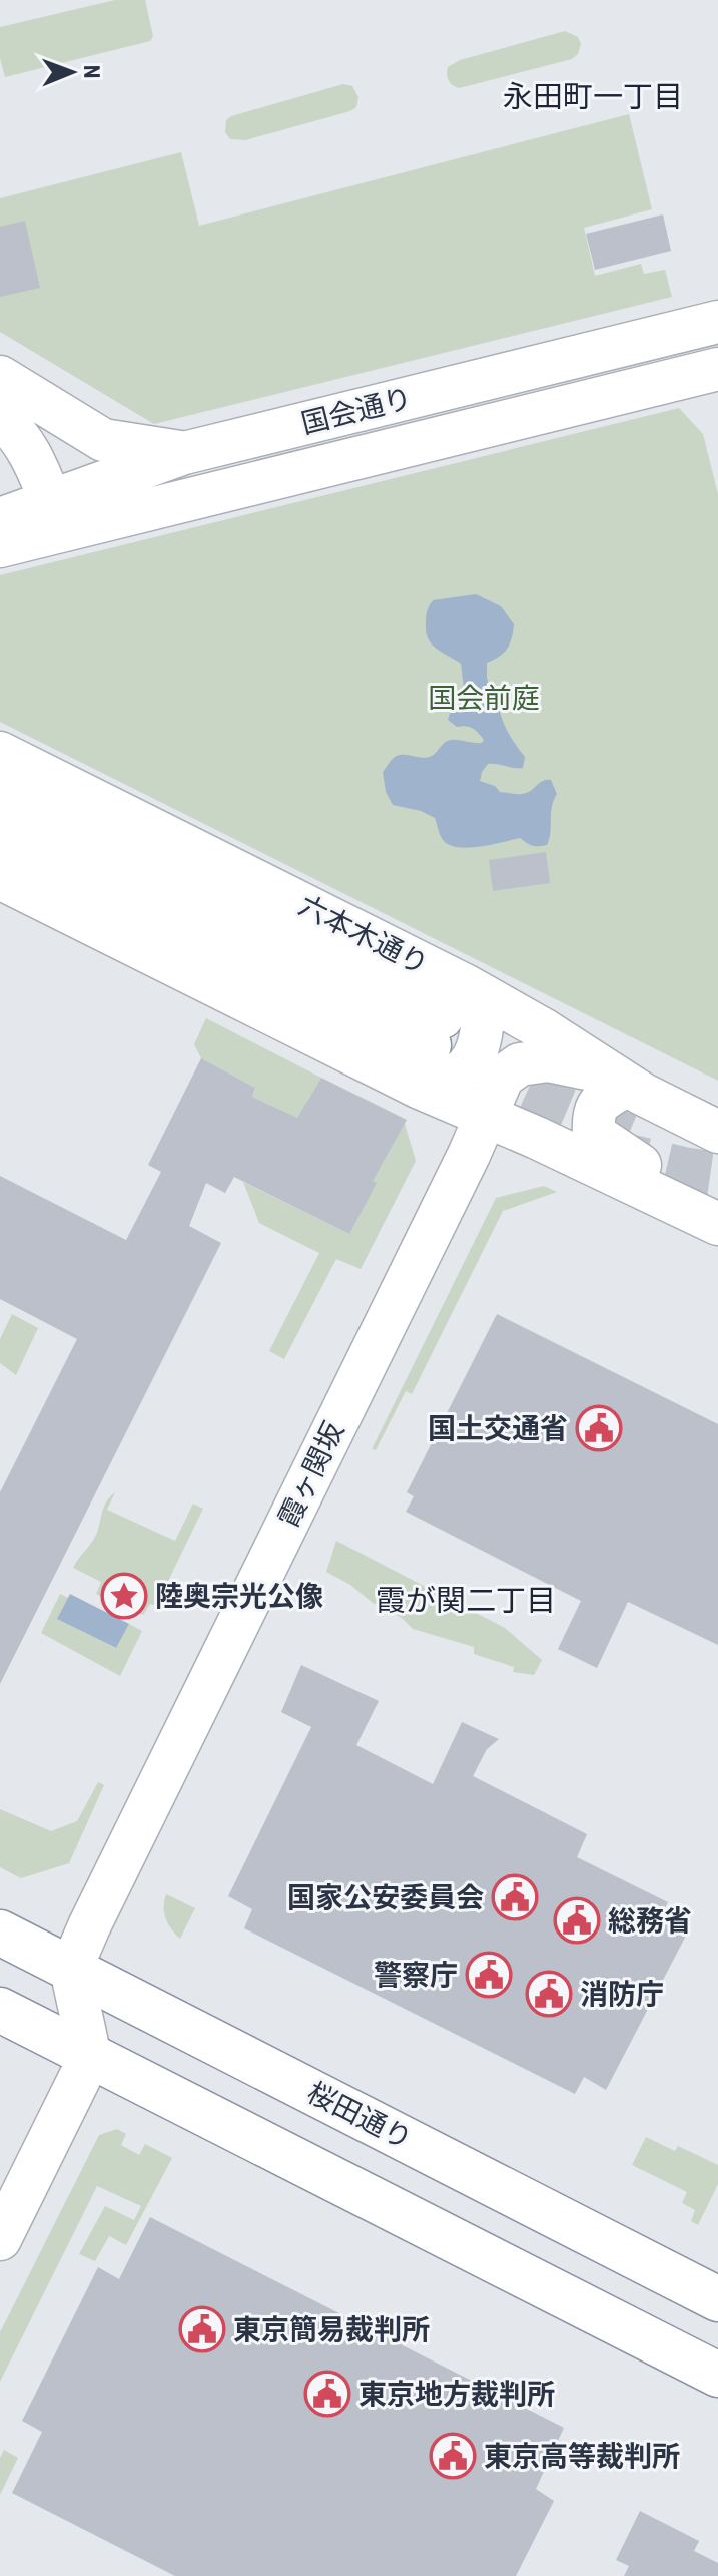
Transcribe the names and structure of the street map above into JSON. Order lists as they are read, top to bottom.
{
  "streets": {
    "highway": ["桜田通り"],
    "main road": ["国会通り", "六本木通り", "霞ヶ関坂"]
  },
  "crossings": [
    ["六本木通り", "霞ヶ関坂"],
    ["霞ヶ関坂", "桜田通り"]
  ],
  "districts": ["永田町一丁目", "霞が関二丁目"],
  "parks": ["国会前庭"],
  "places": {
    "public building": [
      "国土交通省",
      "国家公安委員会",
      "総務省",
      "警察庁",
      "消防庁",
      "東京簡易裁判所",
      "東京地方裁判所",
      "東京高等裁判所"
    ],
    "place": ["陸奥宗光公像"]
  },
  "north": "right"
}
